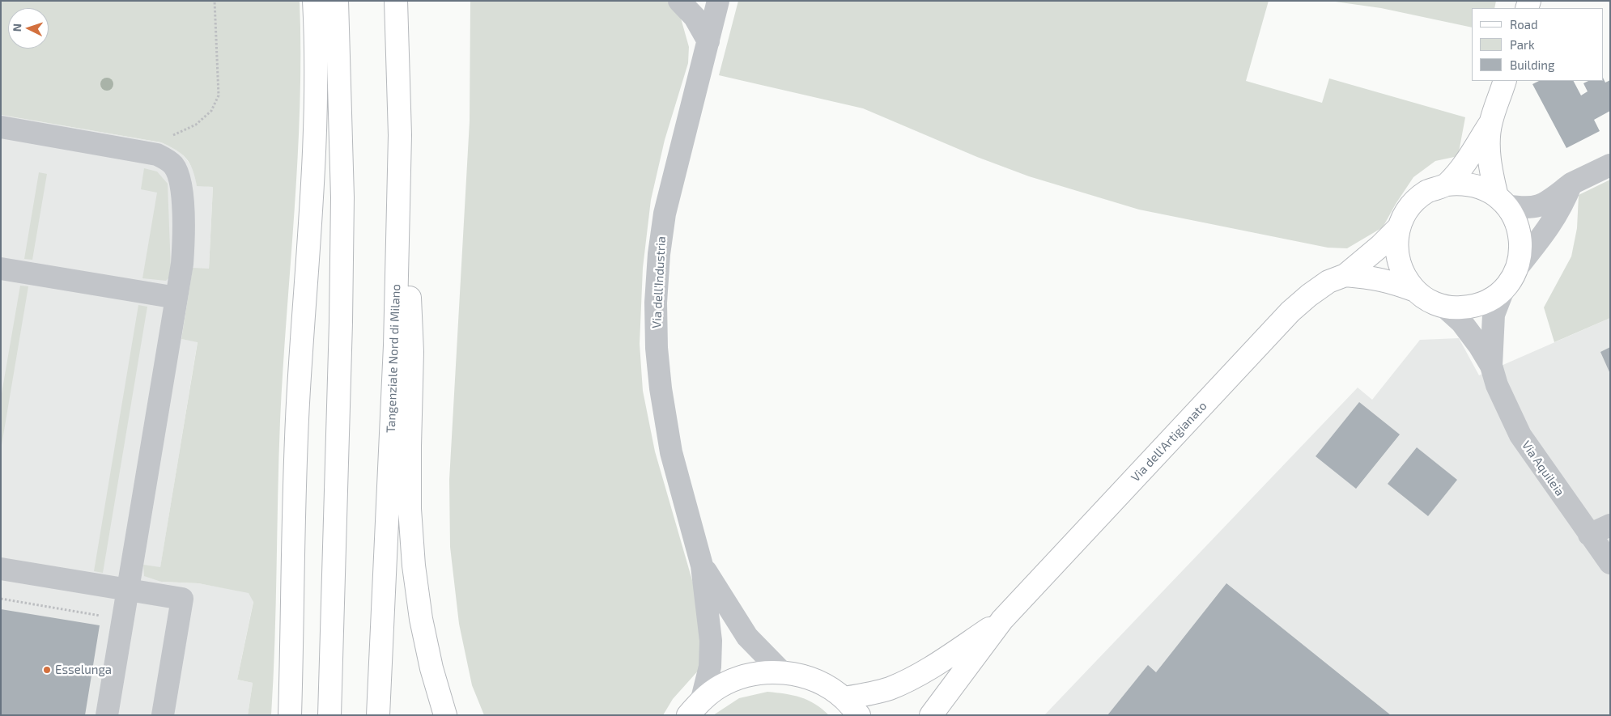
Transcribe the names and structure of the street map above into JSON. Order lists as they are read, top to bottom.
{
  "streets": {
    "main road": ["Tangenziale Nord di Milano", "Via dell'Artigianato"],
    "street": ["Via dell'Industria", "Via Aquileia"]
  },
  "crossings": [
    ["Via dell'Artigianato", "Via Aquileia"]
  ],
  "places": ["Esselunga"],
  "legend": ["Road", "Park", "Building"],
  "north": "left"
}
